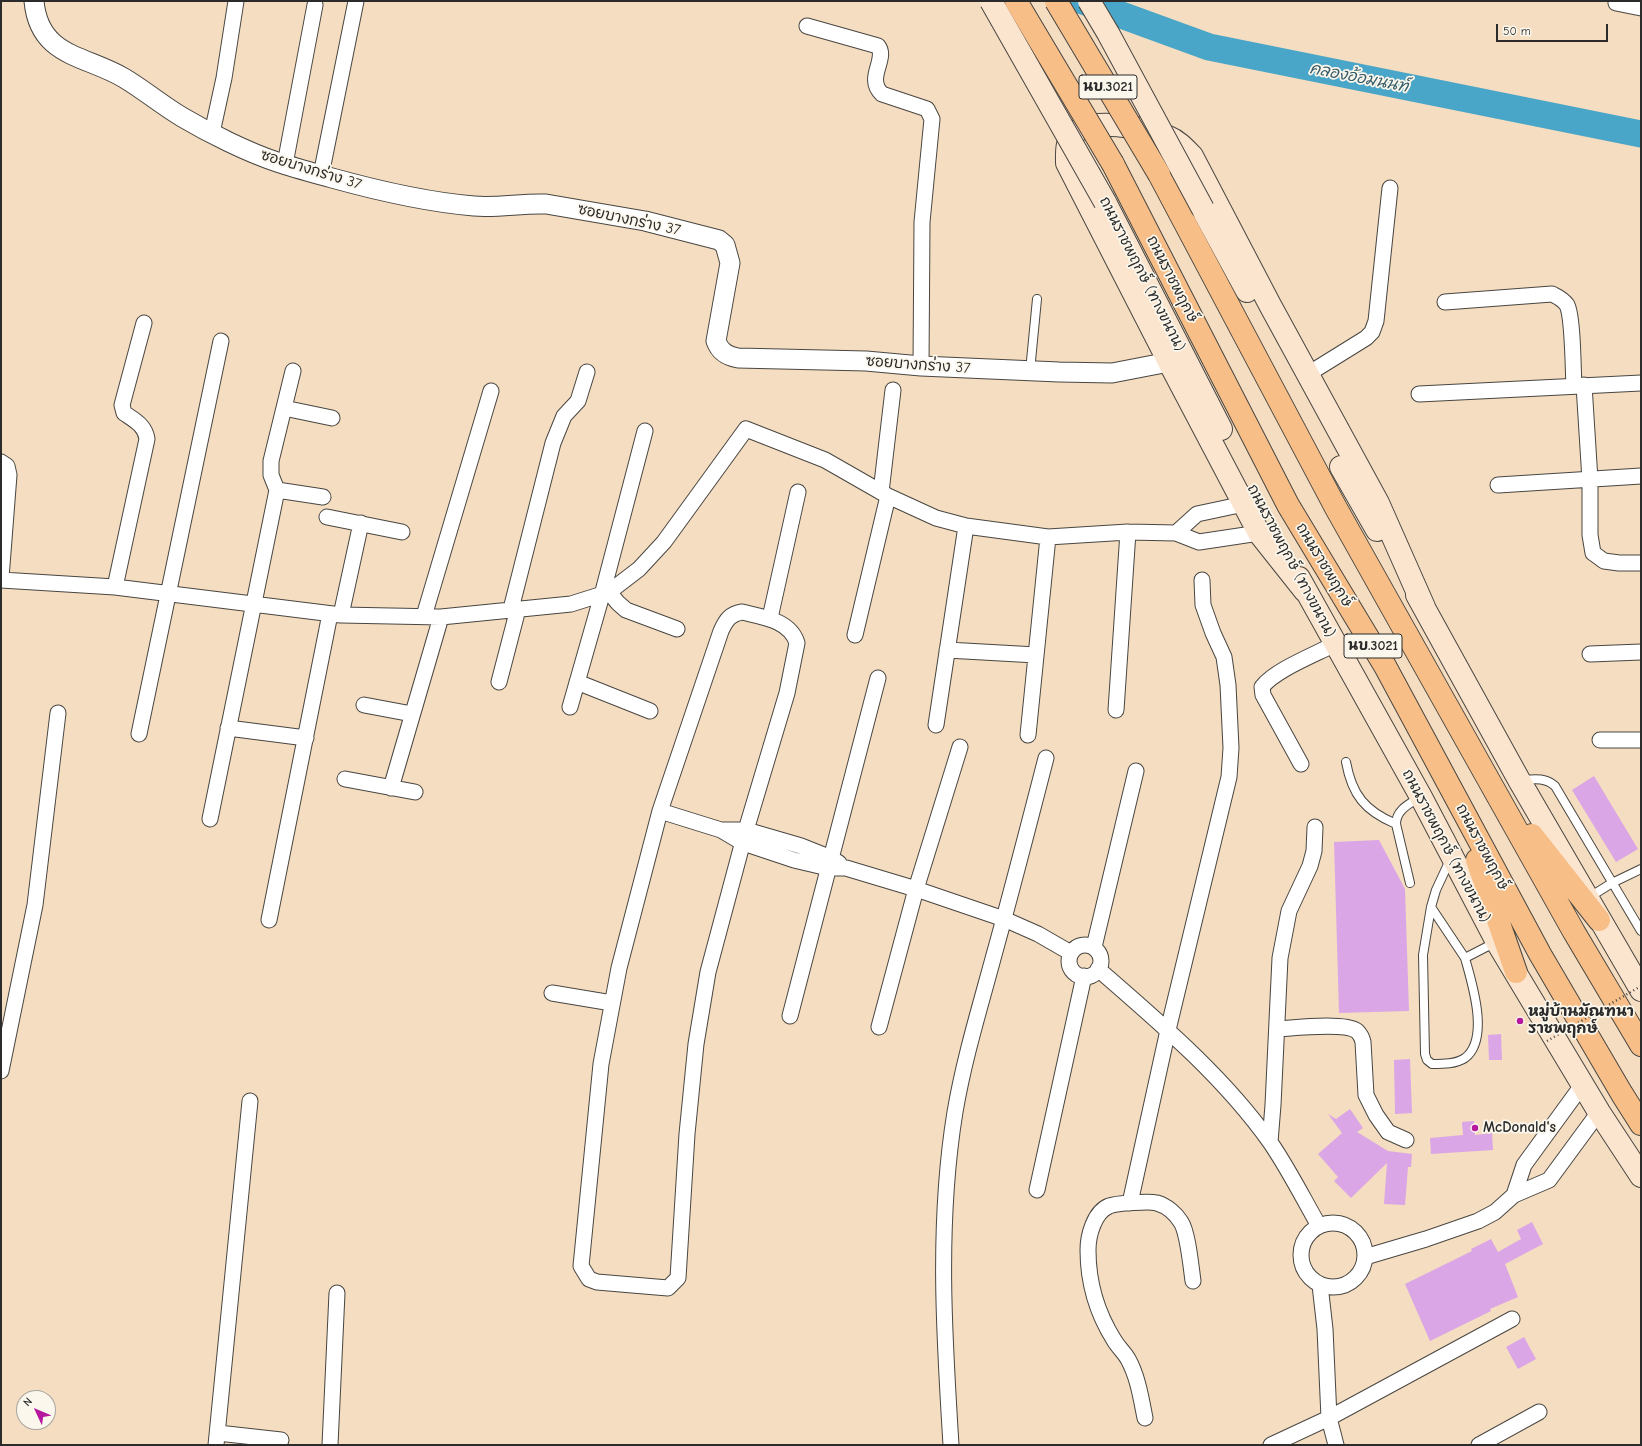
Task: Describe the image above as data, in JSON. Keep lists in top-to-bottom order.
{
  "streets": {
    "main road": ["นบ.3021", "ถนนราชพฤกษ์ (ทางขนาน)", "ถนนราชพฤกษ์"],
    "street": ["ซอยบางกร่าง 37"]
  },
  "water": ["คลองอ้อมนนท์"],
  "places": ["หมู่บ้านมัณฑนา ราชพฤกษ์", "McDonald's"],
  "scale_bar": "50 m",
  "north": "top left"
}
